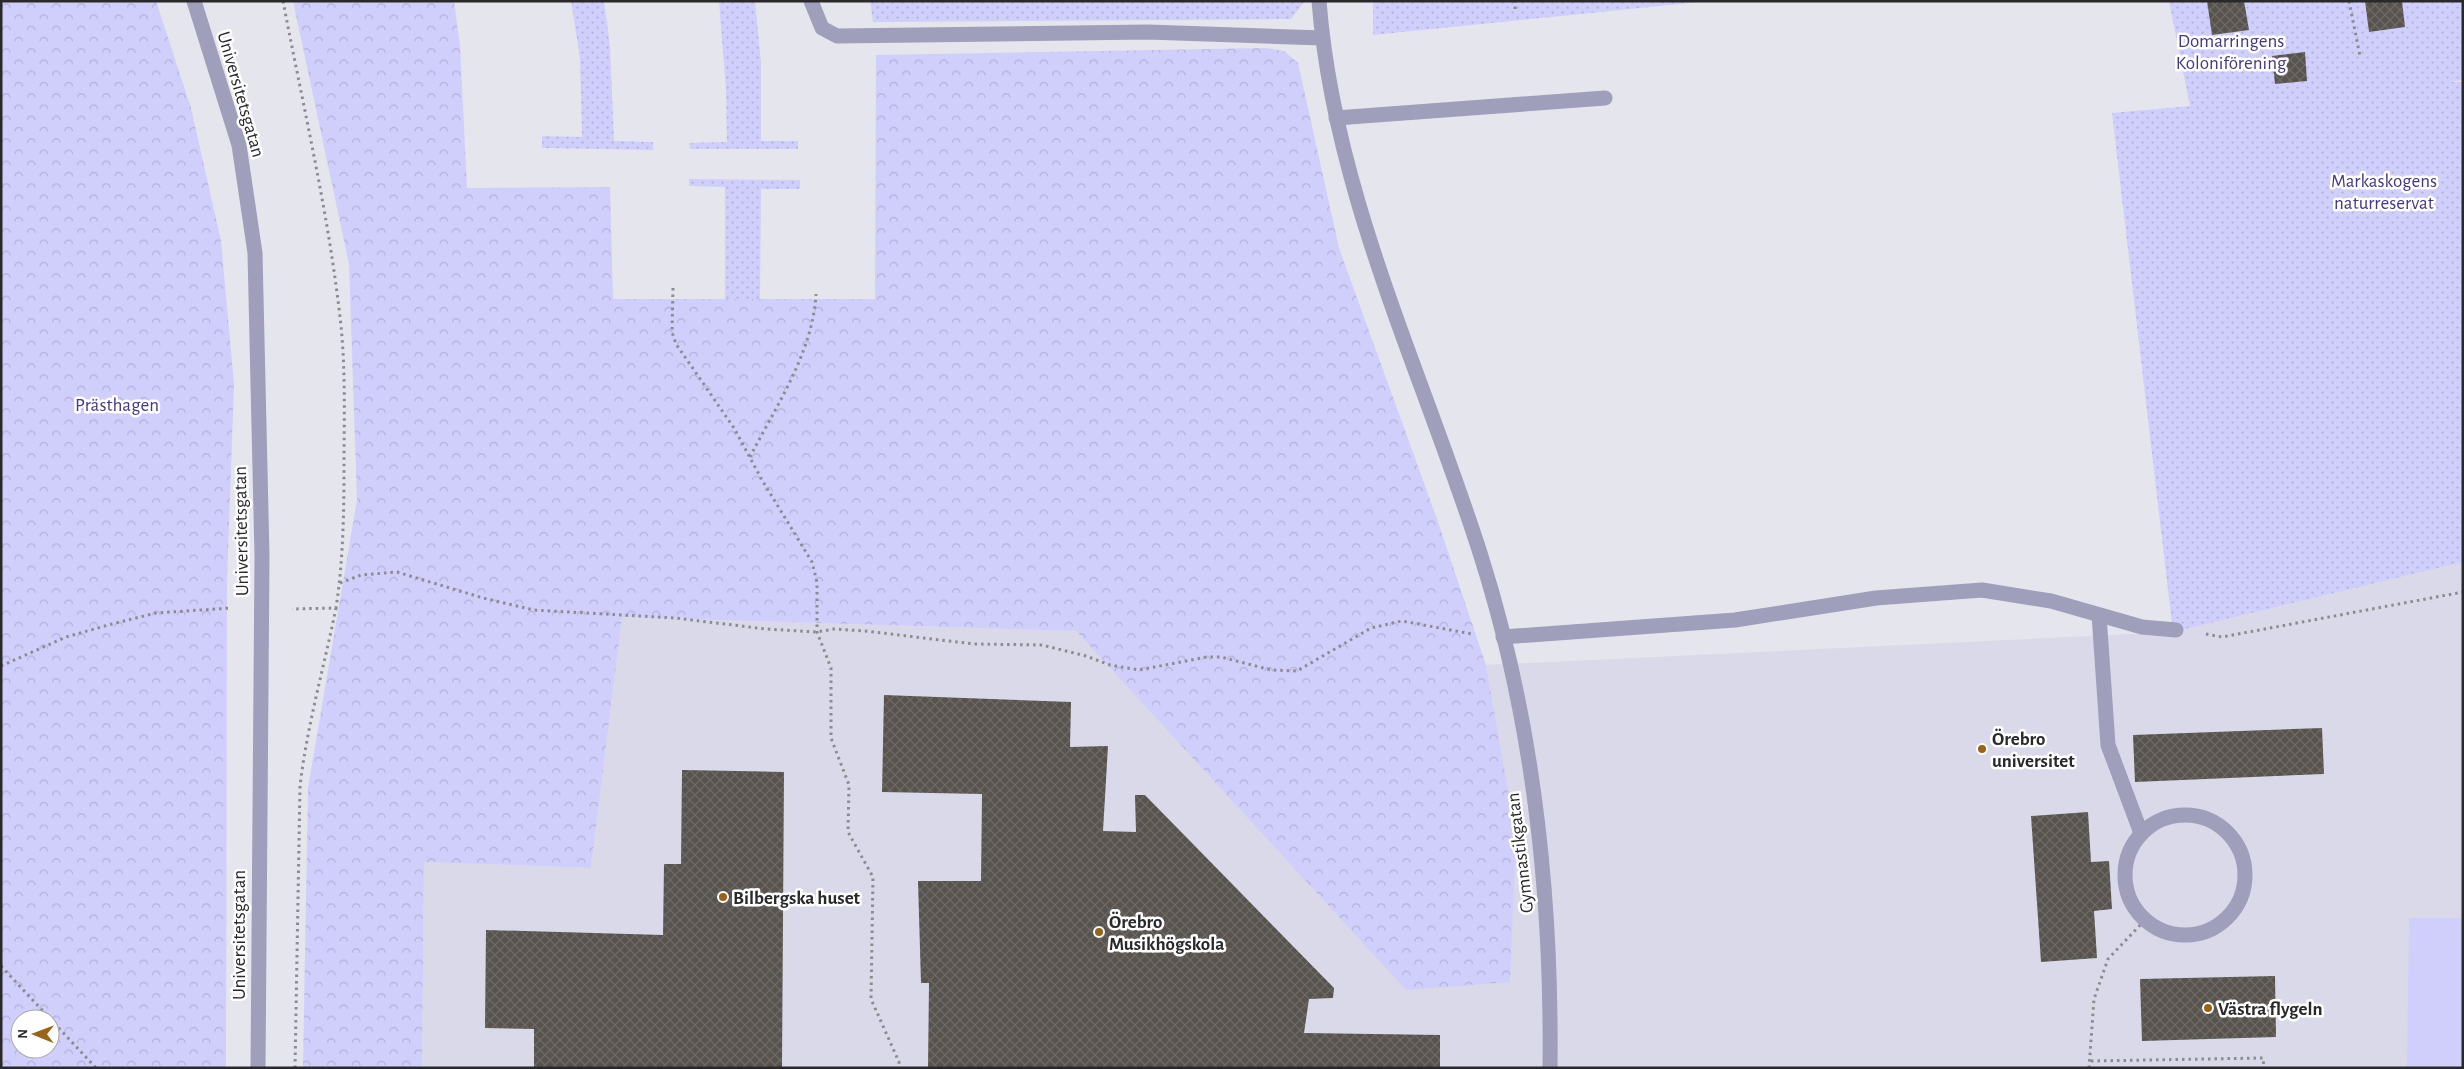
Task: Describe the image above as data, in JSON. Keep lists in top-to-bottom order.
{
  "streets": {
    "street": ["Universitetsgatan", "Gymnastikgatan"]
  },
  "parks": ["Domarringens Koloniförening", "Markaskogens naturreservat", "Prästhagen"],
  "places": [
    "Örebro universitet",
    "Bilbergska huset",
    "Örebro Musikhögskola",
    "Västra flygeln"
  ],
  "north": "left"
}
